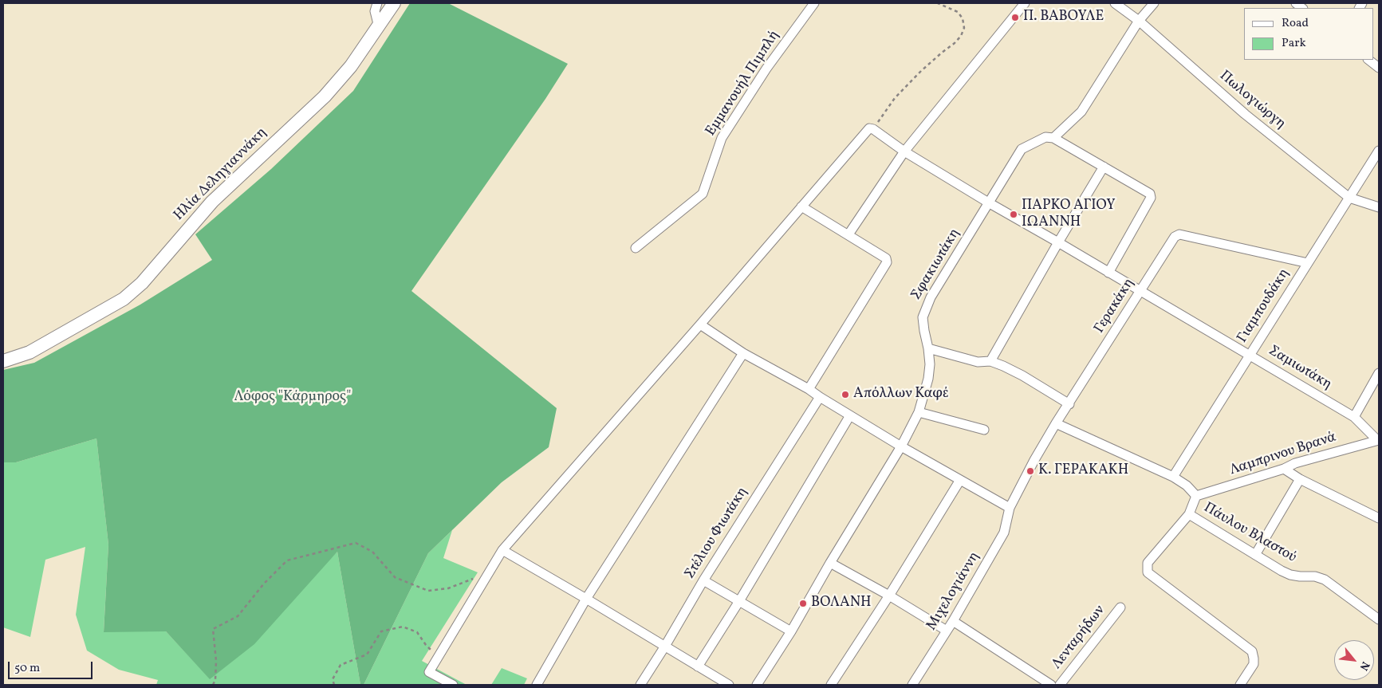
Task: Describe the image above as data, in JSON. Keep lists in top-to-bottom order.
{
  "streets": {
    "street": [
      "Εµµανουήλ Πιµπλή",
      "Πωλογιώργη",
      "Ηλία Δεληγιαννάκη",
      "Σφακιωτάκη",
      "Γερακάκη",
      "Γιαμπουδάκη",
      "Σαμιωτάκη",
      "Λαμπρινου Βρανά",
      "Στέλιου Φιωτάκη",
      "Πάυλου Βλαστού",
      "Μιχελογιάννη",
      "Λενταρήδων"
    ]
  },
  "crossings": [
    ["Πωλογιώργη", "Σφακιωτάκη"],
    ["Πωλογιώργη", "Γιαμπουδάκη"],
    ["Σφακιωτάκη", "Σαμιωτάκη"],
    ["Γερακάκη", "Γιαμπουδάκη"],
    ["Γερακάκη", "Σαμιωτάκη"],
    ["Γερακάκη", "Μιχελογιάννη"],
    ["Γιαμπουδάκη", "Σαμιωτάκη"],
    ["Σαμιωτάκη", "Λαμπρινου Βρανά"]
  ],
  "parks": ["Λόφος \"Κάρμηρος\""],
  "places": [
    "Π. ΒΑΒΟΥΛΕ",
    "ΠΑΡΚΟ ΑΓΙΟΥ ΙΩΑΝΝΗ",
    "Απόλλων Καφέ",
    "Κ. ΓΕΡΑΚΑΚΗ",
    "ΒΟΛΑΝΗ"
  ],
  "legend": ["Road", "Park"],
  "scale_bar": "50 m",
  "north": "bottom right"
}
